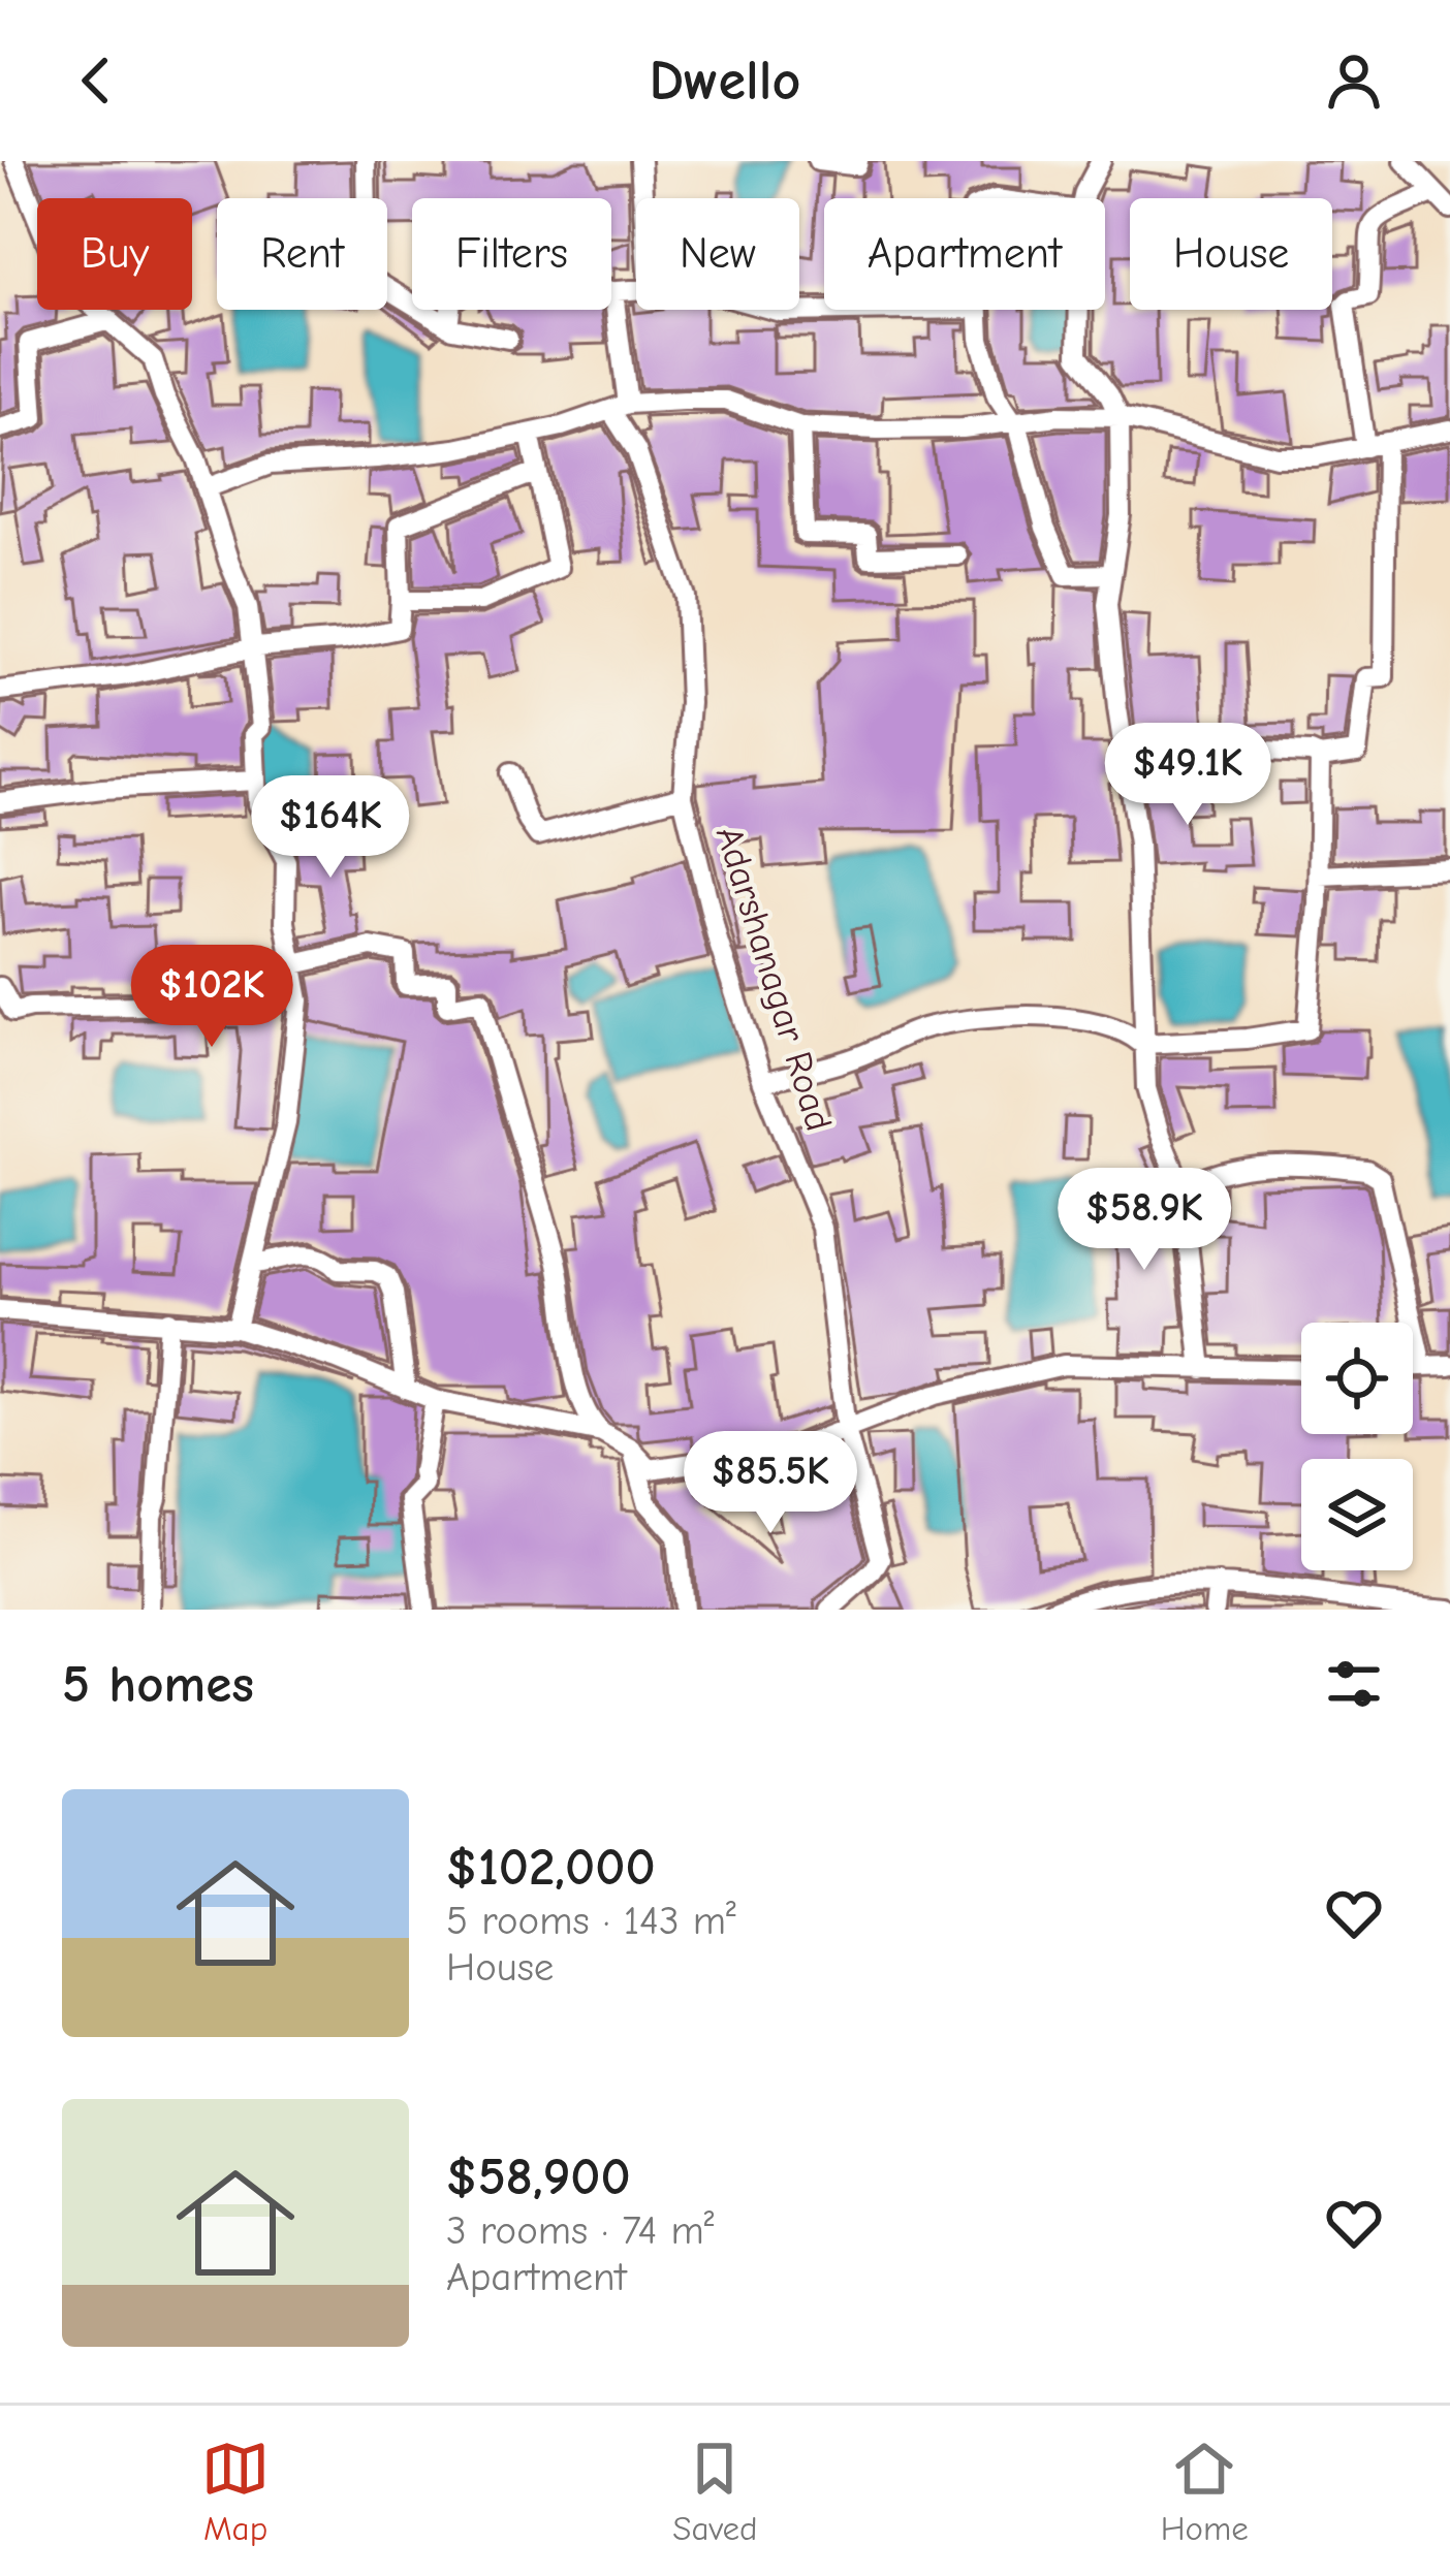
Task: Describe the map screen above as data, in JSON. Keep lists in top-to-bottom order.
{
  "streets": {
    "street": ["Adarshanagar Road"]
  },
  "page": {
    "header": "Dwello",
    "chip": [
      "Buy",
      "Rent",
      "Filters",
      "New",
      "Apartment",
      "House"
    ],
    "price": [
      "$49.1K",
      "$164K",
      "$102K",
      "$58.9K",
      "$85.5K"
    ],
    "heading": "5 homes",
    "list": [
      {
        "name": "$102,000",
        "note": "5 rooms · 143 m² · House"
      },
      {
        "name": "$58,900",
        "note": "3 rooms · 74 m² · Apartment"
      }
    ],
    "tabs": ["Map", "Saved", "Home"]
  }
}
